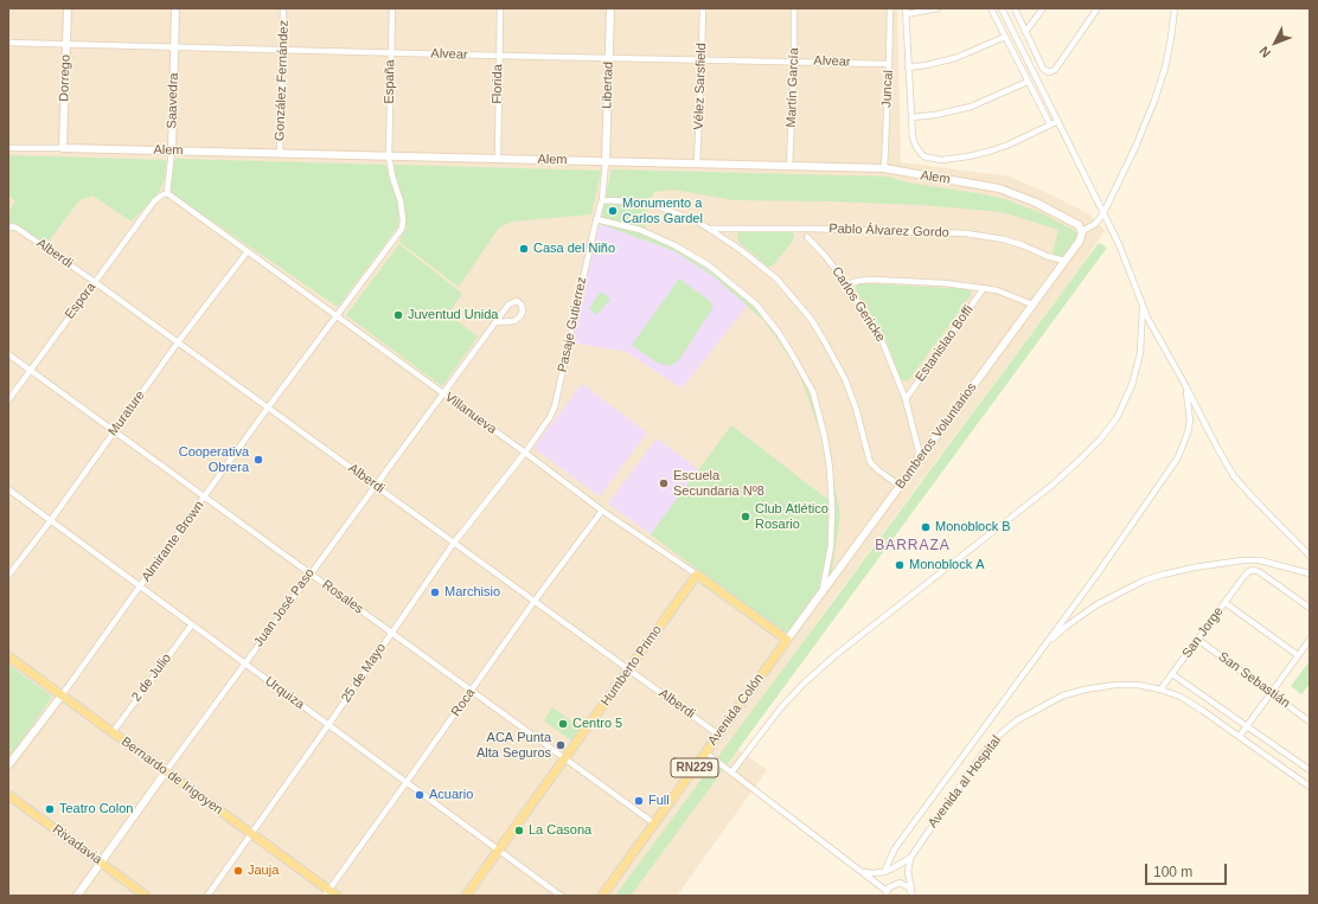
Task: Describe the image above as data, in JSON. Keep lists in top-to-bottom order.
{
  "streets": {
    "main road": [
      "Dorrego",
      "Libertad",
      "Saavedra",
      "Alem",
      "Villanueva",
      "Bomberos Voluntarios",
      "Almirante Brown",
      "Juan José Paso",
      "Humberto Primo",
      "Avenida Colón",
      "RN229",
      "Bernardo de Irigoyen",
      "Rivadavia"
    ],
    "street": [
      "Alvear",
      "González Fernández",
      "España",
      "Florida",
      "Vélez Sarsfield",
      "Martín García",
      "Juncal",
      "Pablo Álvarez Gordo",
      "Alberdi",
      "Espora",
      "Carlos Gericke",
      "Pasaje Gutierrez",
      "Estanislao Boffi",
      "Murature",
      "Rosales",
      "San Jorge",
      "25 de Mayo",
      "2 de Julio",
      "San Sebastián",
      "Urquiza",
      "Roca",
      "Avenida al Hospital"
    ]
  },
  "crossings": [
    ["Alvear", "Dorrego"],
    ["Alvear", "González Fernández"],
    ["Alvear", "España"],
    ["Alvear", "Florida"],
    ["Alvear", "Libertad"],
    ["Alvear", "Vélez Sarsfield"],
    ["Alvear", "Martín García"],
    ["Alvear", "Juncal"],
    ["Alvear", "Saavedra"],
    ["Dorrego", "Alem"],
    ["González Fernández", "Alem"],
    ["España", "Alem"],
    ["España", "Villanueva"],
    ["España", "Almirante Brown"],
    ["Florida", "Alem"],
    ["Libertad", "Alem"],
    ["Libertad", "Pasaje Gutierrez"],
    ["Vélez Sarsfield", "Alem"],
    ["Martín García", "Alem"],
    ["Juncal", "Alem"],
    ["Saavedra", "Alem"],
    ["Saavedra", "Espora"],
    ["Saavedra", "Villanueva"],
    ["Alem", "Pasaje Gutierrez"],
    ["Alem", "Bomberos Voluntarios"],
    ["Pablo Álvarez Gordo", "Bomberos Voluntarios"],
    ["Alberdi", "Espora"],
    ["Alberdi", "Murature"],
    ["Alberdi", "Almirante Brown"],
    ["Alberdi", "Juan José Paso"],
    ["Alberdi", "Humberto Primo"],
    ["Alberdi", "25 de Mayo"],
    ["Alberdi", "Roca"],
    ["Alberdi", "Avenida Colón"],
    ["Espora", "Villanueva"],
    ["Espora", "Rosales"],
    ["Carlos Gericke", "Estanislao Boffi"],
    ["Carlos Gericke", "Bomberos Voluntarios"],
    ["Pasaje Gutierrez", "Villanueva"],
    ["Pasaje Gutierrez", "25 de Mayo"],
    ["Murature", "Villanueva"],
    ["Murature", "Rosales"],
    ["Murature", "Urquiza"],
    ["Villanueva", "Bomberos Voluntarios"],
    ["Villanueva", "Almirante Brown"],
    ["Villanueva", "Juan José Paso"],
    ["Villanueva", "Humberto Primo"],
    ["Villanueva", "25 de Mayo"],
    ["Villanueva", "Roca"],
    ["Villanueva", "Avenida Colón"],
    ["Bomberos Voluntarios", "Avenida Colón"],
    ["Almirante Brown", "Rosales"],
    ["Almirante Brown", "Urquiza"],
    ["Almirante Brown", "Bernardo de Irigoyen"],
    ["Rosales", "Juan José Paso"],
    ["Rosales", "Humberto Primo"],
    ["Rosales", "25 de Mayo"],
    ["Rosales", "Roca"],
    ["Rosales", "Avenida Colón"],
    ["Juan José Paso", "Urquiza"],
    ["Juan José Paso", "Bernardo de Irigoyen"],
    ["Juan José Paso", "Rivadavia"],
    ["San Jorge", "San Sebastián"],
    ["San Jorge", "Avenida al Hospital"],
    ["Humberto Primo", "Urquiza"],
    ["25 de Mayo", "Urquiza"],
    ["25 de Mayo", "Bernardo de Irigoyen"],
    ["2 de Julio", "Urquiza"],
    ["2 de Julio", "Bernardo de Irigoyen"],
    ["Urquiza", "Roca"],
    ["Roca", "Bernardo de Irigoyen"]
  ],
  "districts": ["BARRAZA"],
  "places": [
    "Monumento a Carlos Gardel",
    "Casa del Niño",
    "Juventud Unida",
    "Cooperativa Obrera",
    "Escuela Secundaria Nº8",
    "Club Atlético Rosario",
    "Monoblock B",
    "Monoblock A",
    "Marchisio",
    "Centro 5",
    "ACA Punta Alta Seguros",
    "Acuario",
    "Full",
    "Teatro Colon",
    "La Casona",
    "Jauja"
  ],
  "scale_bar": "100 m",
  "north": "bottom left"
}
